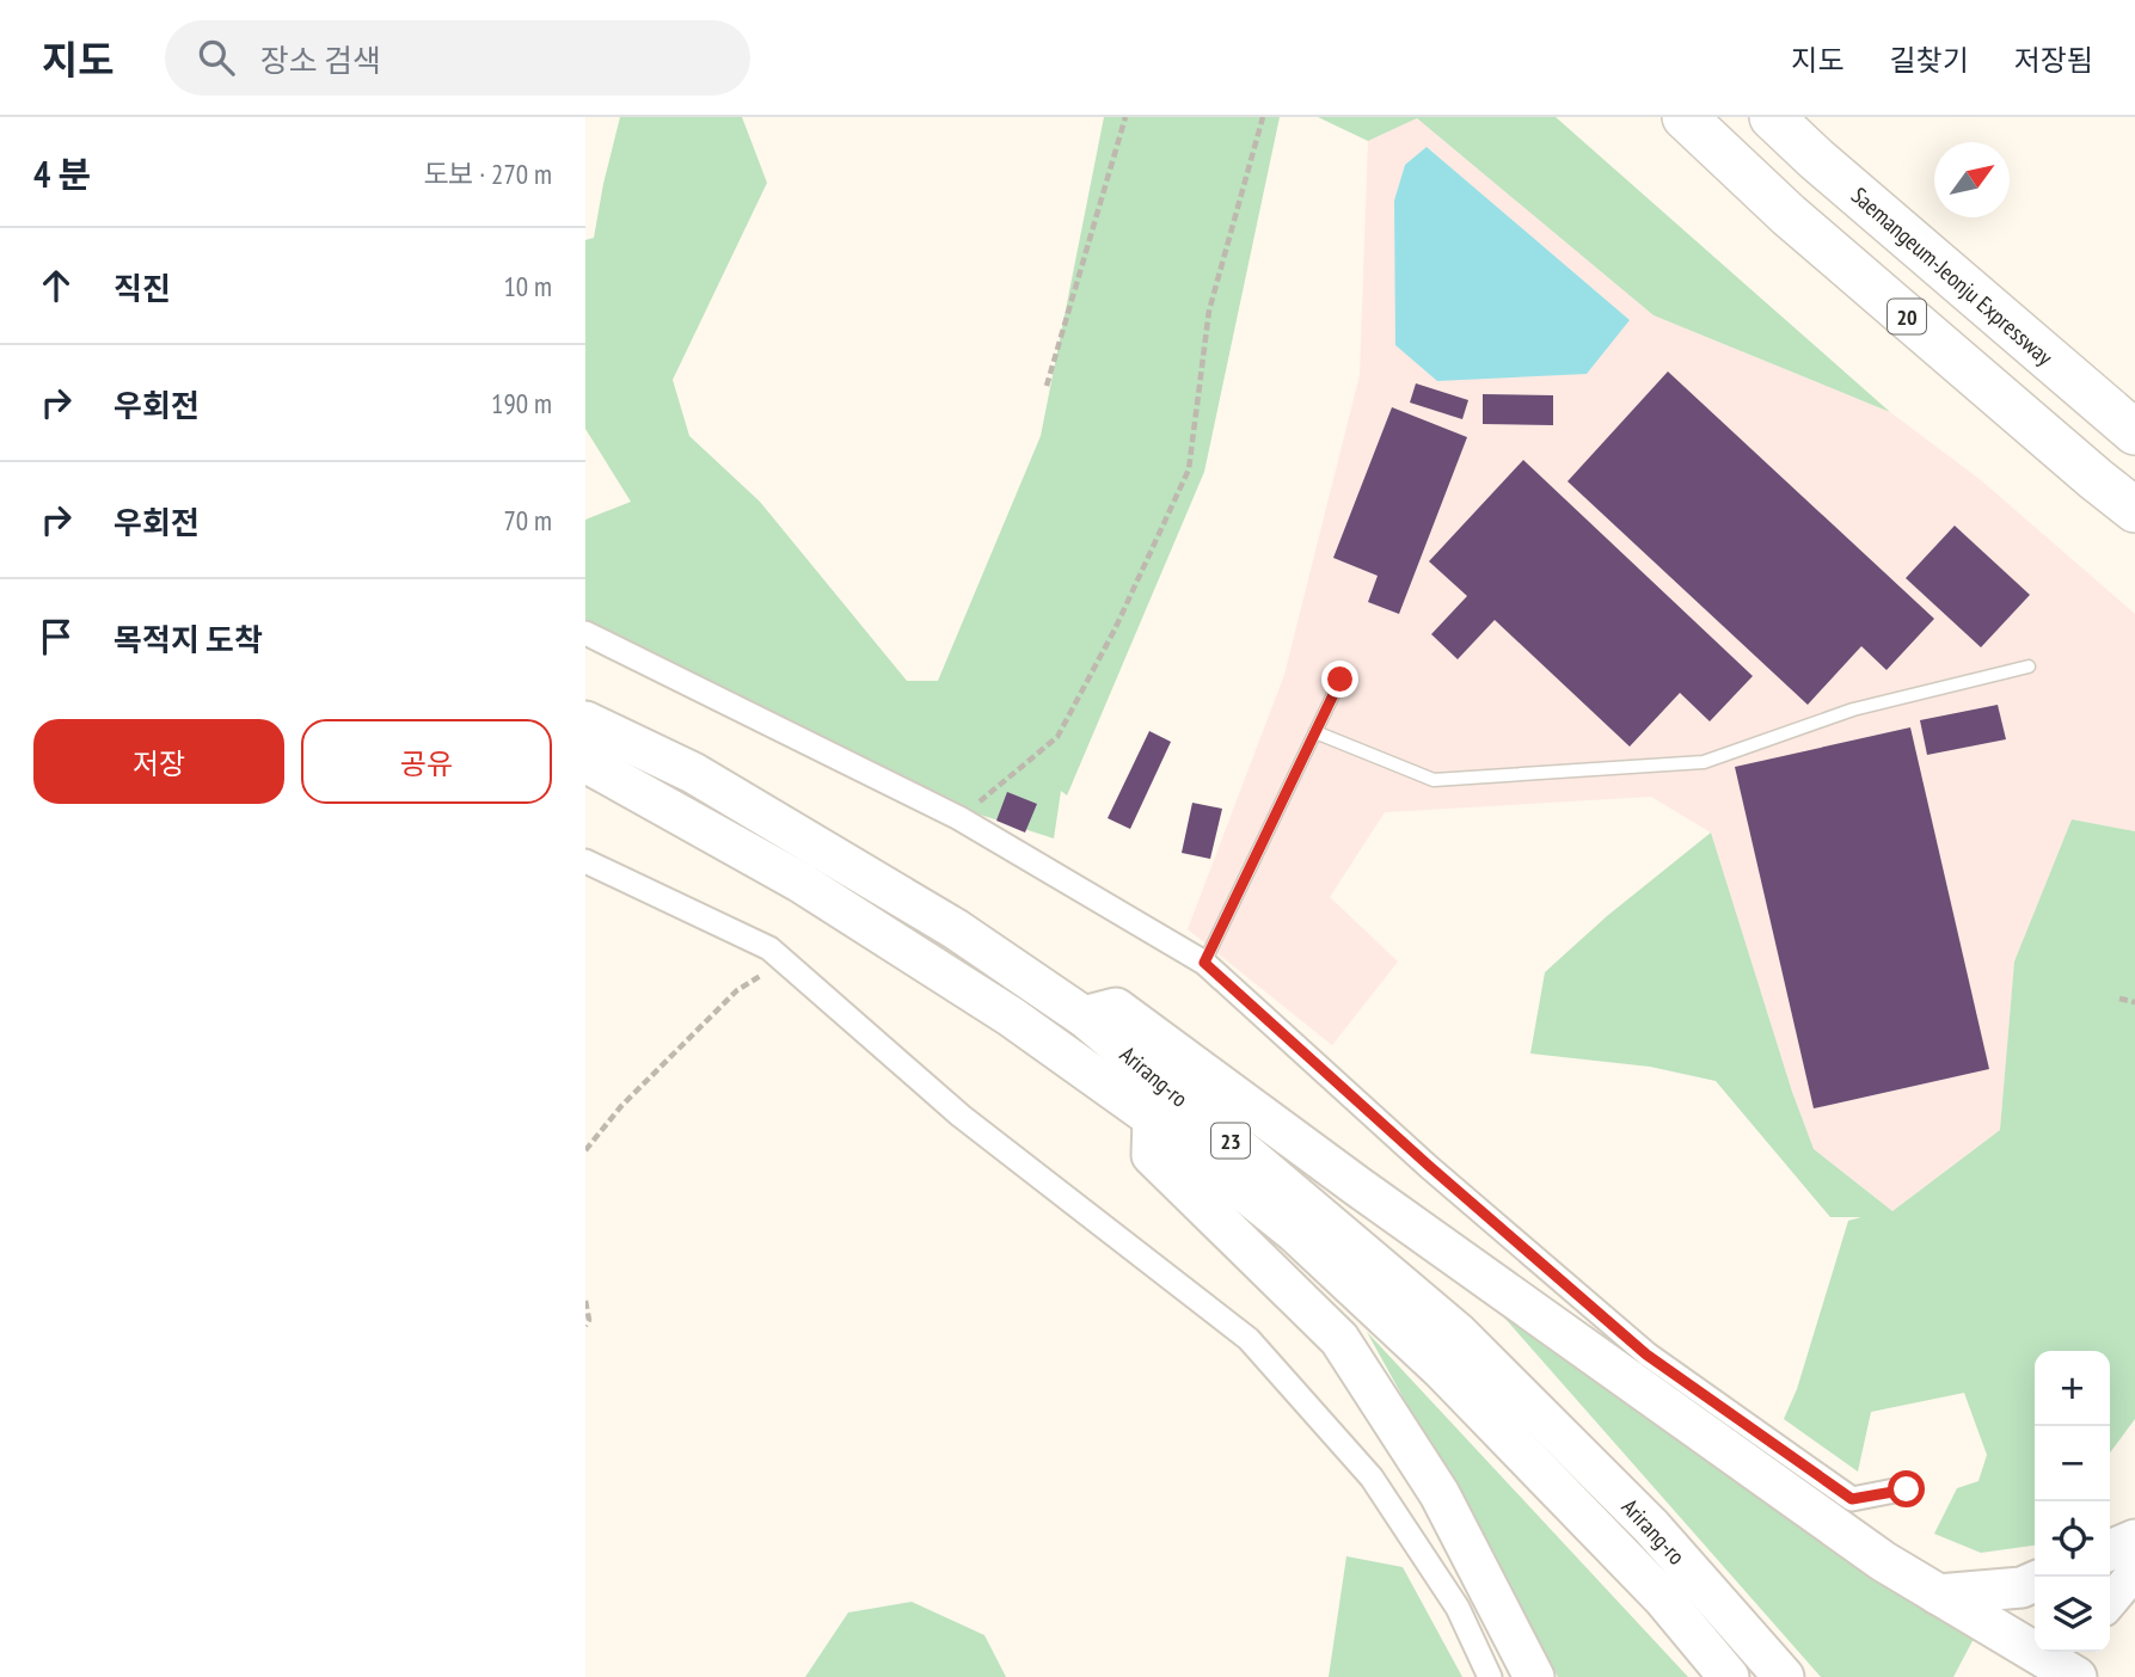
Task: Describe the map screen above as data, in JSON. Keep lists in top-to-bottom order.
{
  "streets": {
    "highway": [
      "Saemangeum-Jeonju Expressway",
      "20",
      "Arirang-ro",
      "23"
    ]
  },
  "north": "top right",
  "page": {
    "header": "지도",
    "search": "장소 검색",
    "nav": ["지도", "길찾기", "저장됨"],
    "heading": ["4 분", "도보 · 270 m"],
    "list": [
      ["직진", "10 m"],
      ["우회전", "190 m"],
      ["우회전", "70 m"],
      "목적지 도착"
    ],
    "buttons": ["저장", "공유"],
    "map_buttons": ["+", "−"]
  }
}
